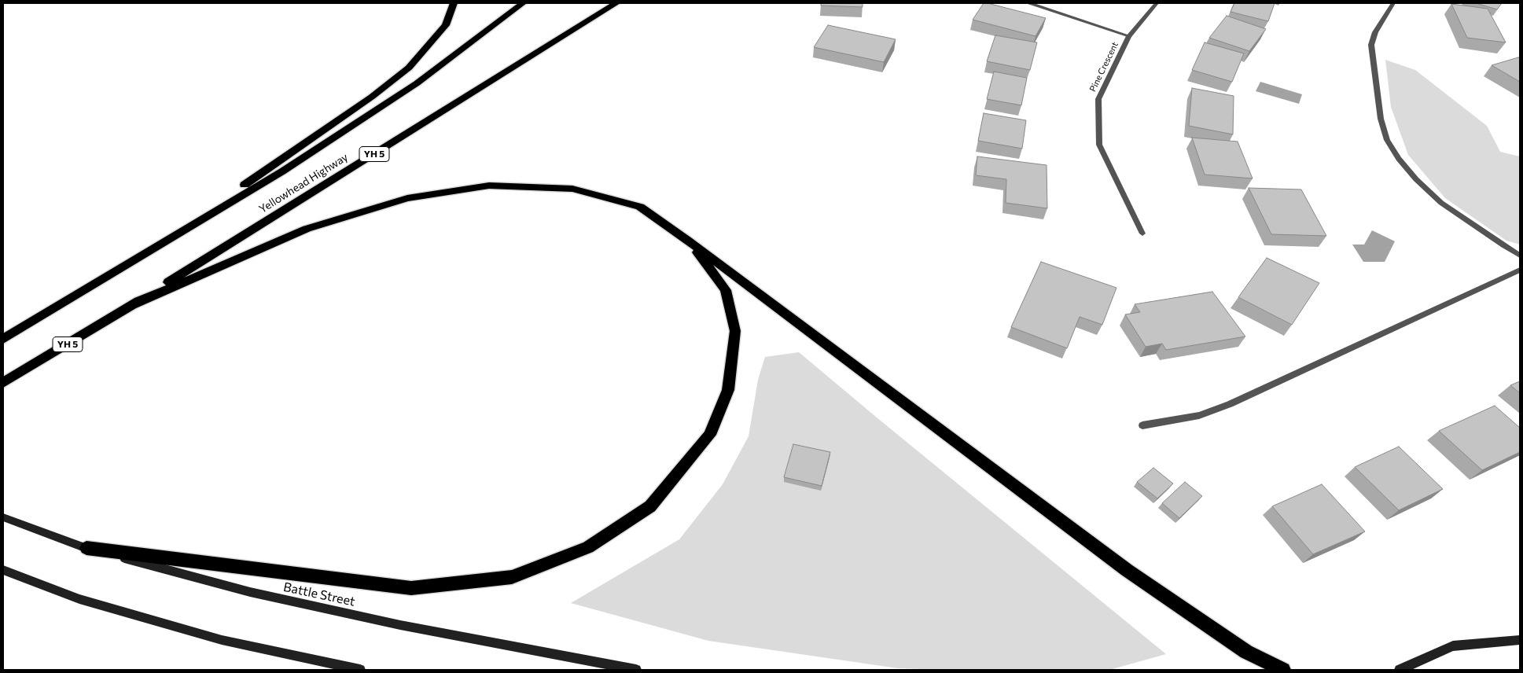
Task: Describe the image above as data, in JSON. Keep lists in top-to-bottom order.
{
  "streets": {
    "highway": ["YH 5", "Yellowhead Highway"],
    "main road": ["Battle Street"],
    "street": ["Pine Crescent"]
  }
}
